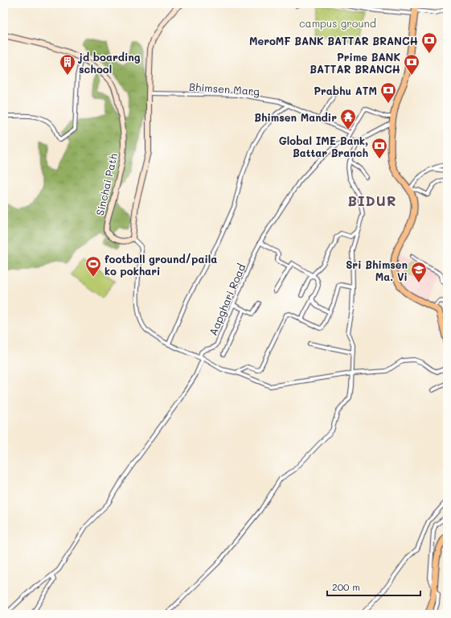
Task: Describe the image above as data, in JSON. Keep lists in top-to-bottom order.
{
  "streets": {
    "street": ["Bhimsen Marg", "Sinchai Path", "Aapghari Road"]
  },
  "crossings": [
    ["Bhimsen Marg", "Aapghari Road"]
  ],
  "districts": ["BIDUR"],
  "parks": ["campus ground"],
  "places": {
    "bank": [
      "MeroMF BANK BATTAR BRANCH",
      "Prime BANK BATTAR BRANCH",
      "Prabhu ATM",
      "Global IME Bank, Battar Branch"
    ],
    "building": ["jd boarding school"],
    "temple": ["Bhimsen Mandir"],
    "sports": ["football ground/paila ko pokhari"],
    "school or university": ["Sri Bhimsen Ma. Vi"]
  },
  "scale_bar": "200 m"
}
